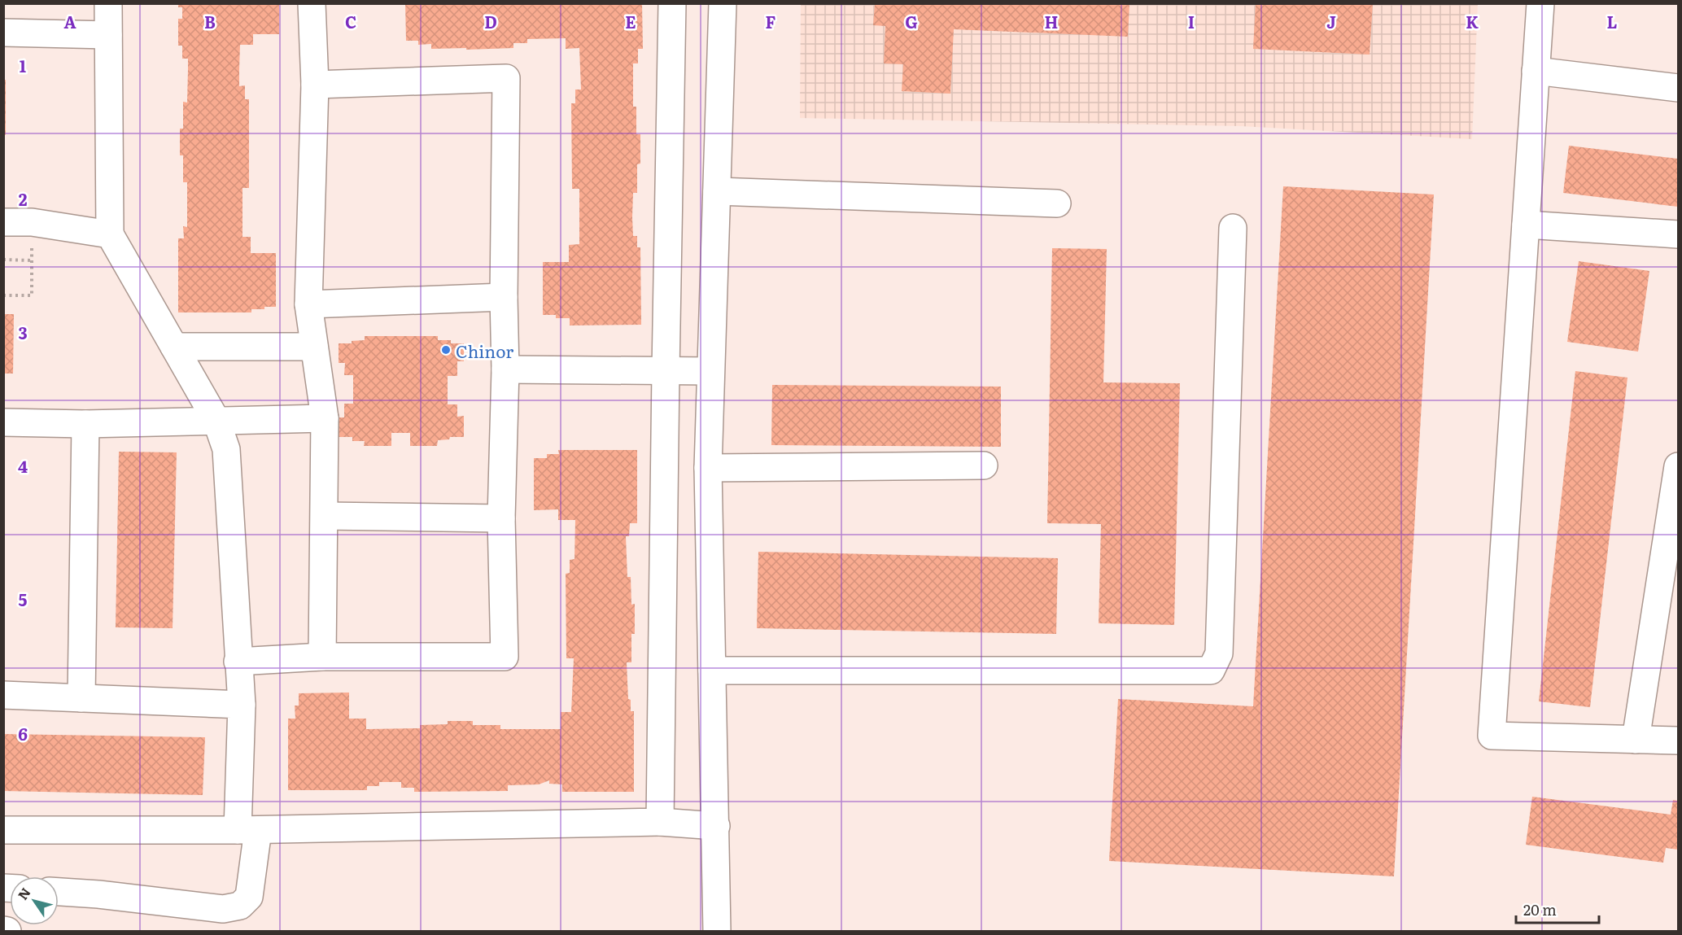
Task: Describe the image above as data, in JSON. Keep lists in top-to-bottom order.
{
  "places": ["Chinor"],
  "scale_bar": "20 m",
  "north": "top left",
  "grid": {
    "columns": [
      "A",
      "B",
      "C",
      "D",
      "E",
      "F",
      "G",
      "H",
      "I",
      "J",
      "K",
      "L"
    ],
    "rows": [
      "1",
      "2",
      "3",
      "4",
      "5",
      "6"
    ]
  }
}
